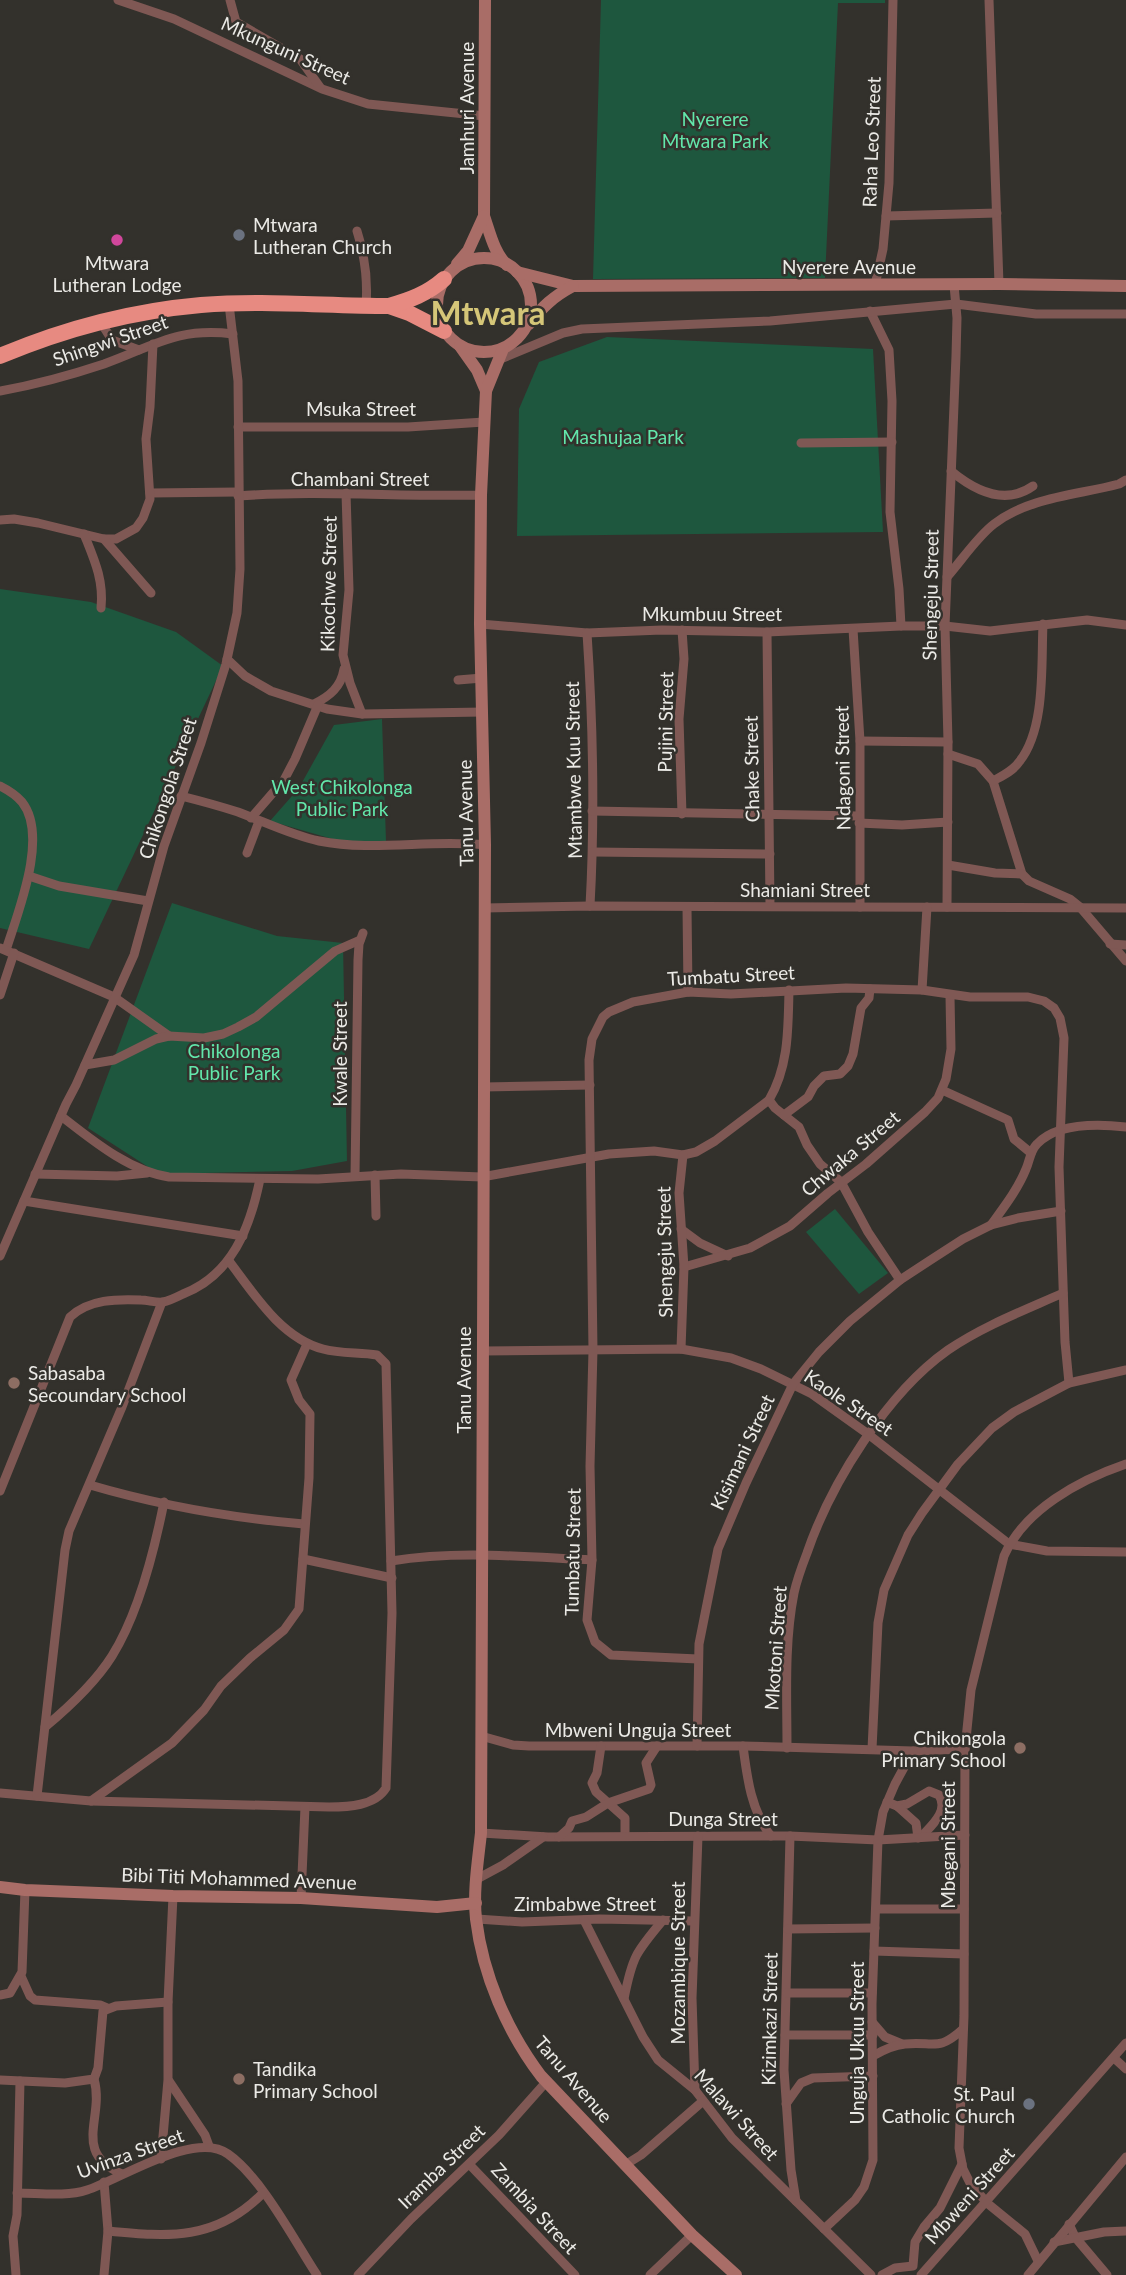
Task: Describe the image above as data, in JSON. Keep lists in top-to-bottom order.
{
  "streets": {
    "street": [
      "Mkunguni Street",
      "Jamhuri Avenue",
      "Raha Leo Street",
      "Nyerere Avenue",
      "Shingwi Street",
      "Msuka Street",
      "Chambani Street",
      "Kikochwe Street",
      "Shengeju Street",
      "Mkumbuu Street",
      "Pujini Street",
      "Ndagoni Street",
      "Chake Street",
      "Mtambwe Kuu Street",
      "Chikongola Street",
      "Tanu Avenue",
      "Shamiani Street",
      "Tumbatu Street",
      "Kwale Street",
      "Chwaka Street",
      "Kaole Street",
      "Kisimani Street",
      "Mkotoni Street",
      "Mbweni Unguja Street",
      "Dunga Street",
      "Mbegani Street",
      "Bibi Titi Mohammed Avenue",
      "Zimbabwe Street",
      "Mozambique Street",
      "Kizimkazi Street",
      "Unguja Ukuu Street",
      "Malawi Street",
      "Uvinza Street",
      "Iramba Street",
      "Mbweni Street",
      "Zambia Street"
    ]
  },
  "crossings": [
    ["Mkunguni Street", "Jamhuri Avenue"],
    ["Raha Leo Street", "Nyerere Avenue"],
    ["Nyerere Avenue", "Shengeju Street"],
    ["Shingwi Street", "Chikongola Street"],
    ["Msuka Street", "Chikongola Street"],
    ["Msuka Street", "Tanu Avenue"],
    ["Chambani Street", "Kikochwe Street"],
    ["Chambani Street", "Chikongola Street"],
    ["Chambani Street", "Tanu Avenue"],
    ["Shengeju Street", "Mkumbuu Street"],
    ["Shengeju Street", "Shamiani Street"],
    ["Shengeju Street", "Chwaka Street"],
    ["Shengeju Street", "Kaole Street"],
    ["Mkumbuu Street", "Pujini Street"],
    ["Mkumbuu Street", "Ndagoni Street"],
    ["Mkumbuu Street", "Chake Street"],
    ["Mkumbuu Street", "Mtambwe Kuu Street"],
    ["Mkumbuu Street", "Tanu Avenue"],
    ["Ndagoni Street", "Shamiani Street"],
    ["Chake Street", "Shamiani Street"],
    ["Mtambwe Kuu Street", "Shamiani Street"],
    ["Tanu Avenue", "Shamiani Street"],
    ["Tanu Avenue", "Kaole Street"],
    ["Tanu Avenue", "Mbweni Unguja Street"],
    ["Tanu Avenue", "Dunga Street"],
    ["Tanu Avenue", "Bibi Titi Mohammed Avenue"],
    ["Tanu Avenue", "Zimbabwe Street"],
    ["Tanu Avenue", "Iramba Street"],
    ["Tumbatu Street", "Chwaka Street"],
    ["Tumbatu Street", "Kaole Street"],
    ["Tumbatu Street", "Kisimani Street"],
    ["Tumbatu Street", "Mkotoni Street"],
    ["Kaole Street", "Kisimani Street"],
    ["Kaole Street", "Mkotoni Street"],
    ["Kaole Street", "Mbegani Street"],
    ["Kisimani Street", "Mbweni Unguja Street"],
    ["Mkotoni Street", "Mbweni Unguja Street"],
    ["Mbweni Unguja Street", "Mbegani Street"],
    ["Mbweni Unguja Street", "Unguja Ukuu Street"],
    ["Dunga Street", "Mbegani Street"],
    ["Dunga Street", "Mozambique Street"],
    ["Dunga Street", "Kizimkazi Street"],
    ["Dunga Street", "Unguja Ukuu Street"],
    ["Mbegani Street", "Unguja Ukuu Street"],
    ["Mbegani Street", "Mbweni Street"],
    ["Zimbabwe Street", "Mozambique Street"],
    ["Zimbabwe Street", "Malawi Street"],
    ["Mozambique Street", "Malawi Street"],
    ["Kizimkazi Street", "Malawi Street"],
    ["Unguja Ukuu Street", "Malawi Street"],
    ["Iramba Street", "Zambia Street"]
  ],
  "districts": ["Mtwara"],
  "parks": [
    "Nyerere Mtwara Park",
    "Mashujaa Park",
    "West Chikolonga Public Park",
    "Chikolonga Public Park"
  ],
  "places": [
    "Mtwara Lutheran Church",
    "Mtwara Lutheran Lodge",
    "Sabasaba Secoundary School",
    "Chikongola Primary School",
    "Tandika Primary School",
    "St. Paul Catholic Church"
  ]
}
